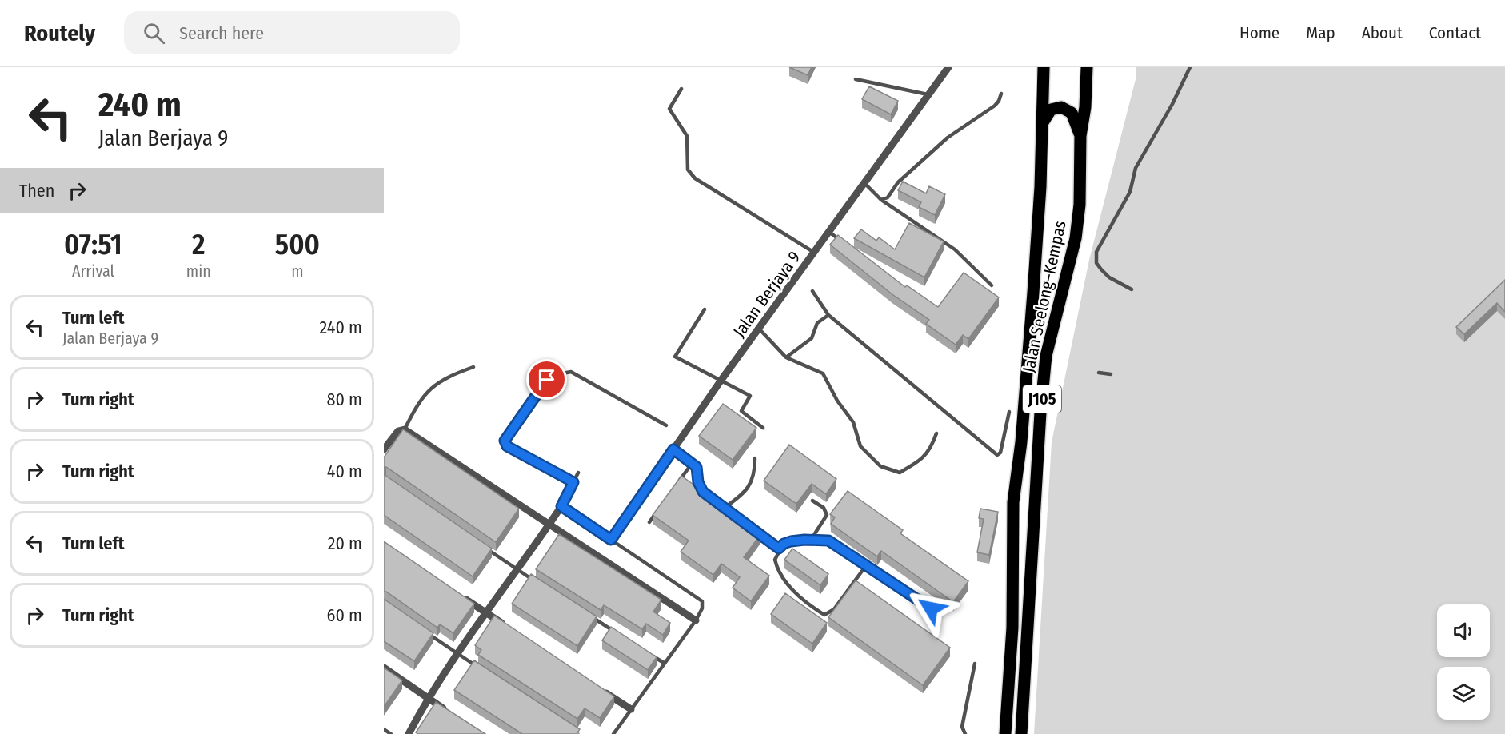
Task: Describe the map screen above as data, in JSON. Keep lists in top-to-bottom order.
{
  "streets": {
    "main road": ["Jalan Seelong–Kempas", "J105"],
    "street": ["Jalan Berjaya 9"]
  },
  "page": {
    "header": "Routely",
    "search": "Search here",
    "nav": [
      "Home",
      "Map",
      "About",
      "Contact"
    ],
    "turn": ["240 m", "Jalan Berjaya 9"],
    "then": "Then",
    "eta": [
      "07:51",
      "Arrival",
      "2",
      "min",
      "500",
      "m"
    ],
    "list": [
      {
        "name": "Turn left",
        "note": "Jalan Berjaya 9",
        "value": "240 m"
      },
      {
        "name": "Turn right",
        "value": "80 m"
      },
      {
        "name": "Turn right",
        "value": "40 m"
      },
      {
        "name": "Turn left",
        "value": "20 m"
      },
      {
        "name": "Turn right",
        "value": "60 m"
      }
    ]
  }
}
